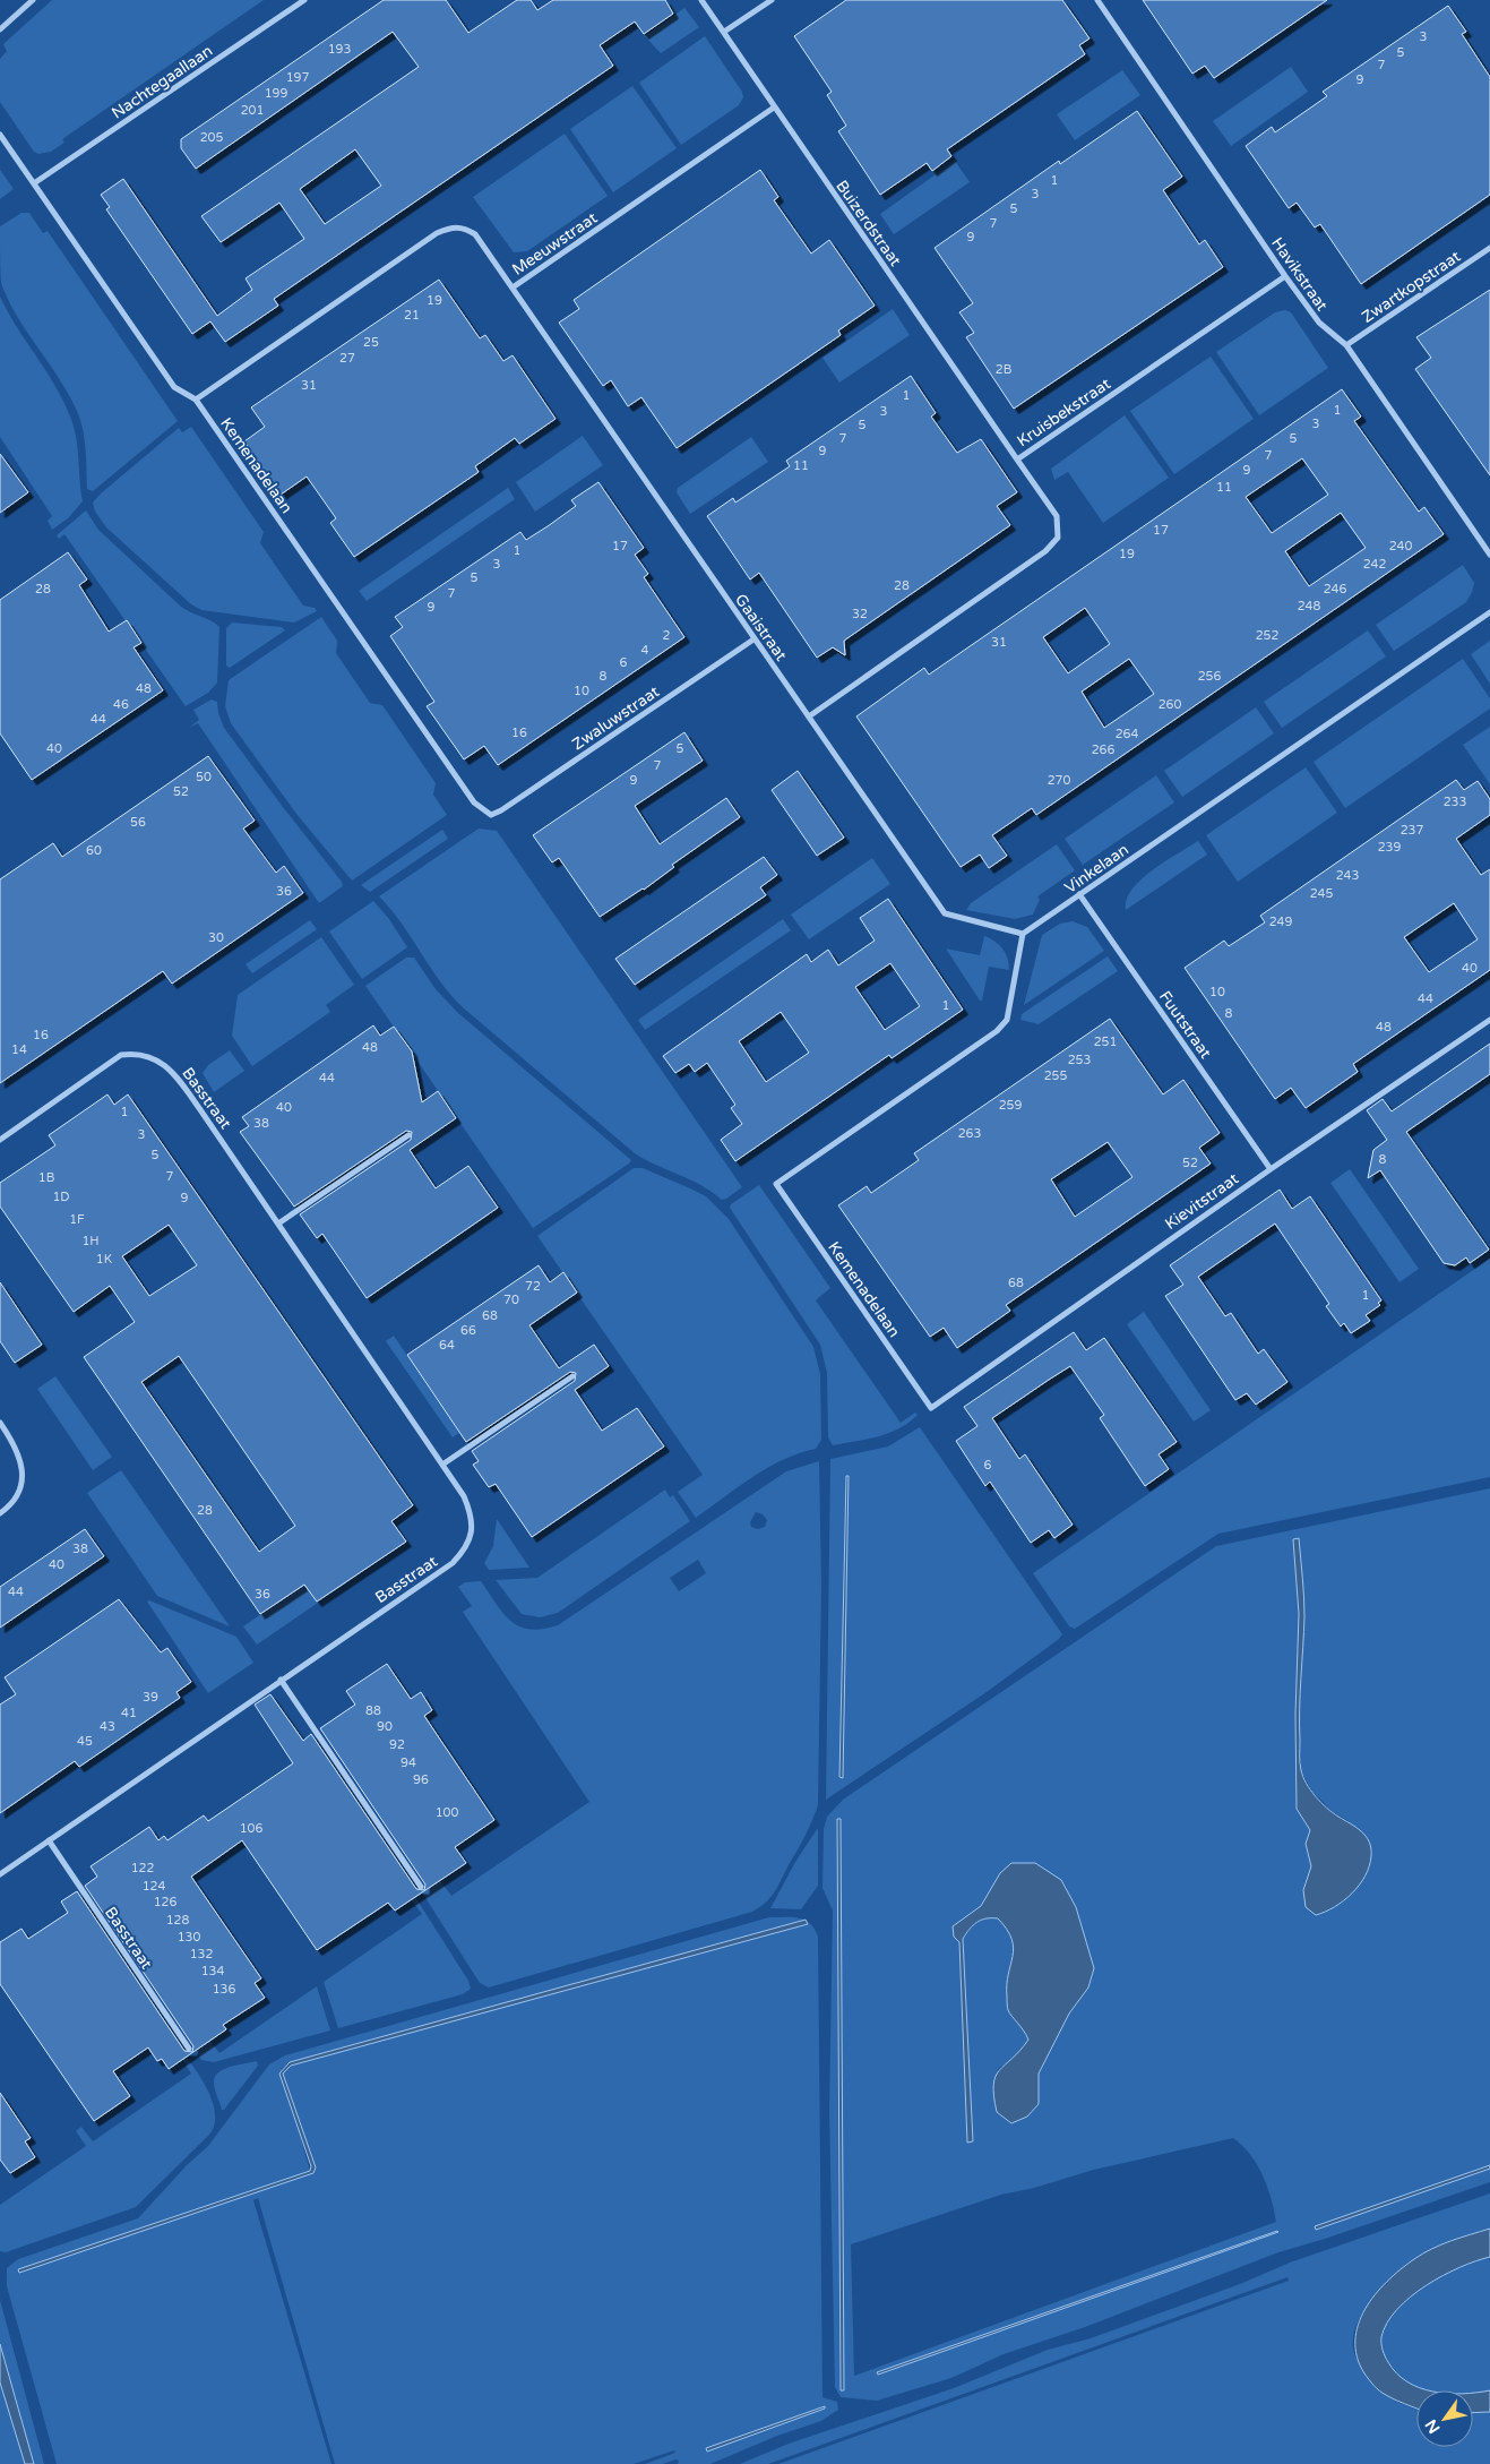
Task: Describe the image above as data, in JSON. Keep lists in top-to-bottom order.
{
  "streets": {
    "street": [
      "Nachtegaallaan",
      "Buizerdstraat",
      "Meeuwstraat",
      "Havikstraat",
      "Zwartkopstraat",
      "Kruisbekstraat",
      "Kemenadelaan",
      "Gaaistraat",
      "Zwaluwstraat",
      "Vinkelaan",
      "Fuutstraat",
      "Basstraat",
      "Kievitstraat"
    ]
  },
  "crossings": [
    ["Nachtegaallaan", "Kemenadelaan"],
    ["Buizerdstraat", "Meeuwstraat"],
    ["Buizerdstraat", "Kruisbekstraat"],
    ["Meeuwstraat", "Kemenadelaan"],
    ["Meeuwstraat", "Gaaistraat"],
    ["Havikstraat", "Zwartkopstraat"],
    ["Havikstraat", "Kruisbekstraat"],
    ["Kruisbekstraat", "Gaaistraat"],
    ["Kemenadelaan", "Gaaistraat"],
    ["Kemenadelaan", "Zwaluwstraat"],
    ["Kemenadelaan", "Vinkelaan"],
    ["Kemenadelaan", "Kievitstraat"],
    ["Gaaistraat", "Zwaluwstraat"],
    ["Gaaistraat", "Vinkelaan"],
    ["Vinkelaan", "Fuutstraat"],
    ["Fuutstraat", "Kievitstraat"]
  ],
  "house_numbers": [
    "3",
    "193",
    "5",
    "7",
    "197",
    "9",
    "199",
    "201",
    "205",
    "1",
    "3",
    "5",
    "7",
    "9",
    "19",
    "21",
    "25",
    "27",
    "2B",
    "31",
    "1",
    "1",
    "3",
    "3",
    "5",
    "7",
    "5",
    "9",
    "7",
    "11",
    "9",
    "11",
    "17",
    "17",
    "240",
    "1",
    "19",
    "3",
    "242",
    "5",
    "28",
    "28",
    "246",
    "7",
    "248",
    "9",
    "32",
    "2",
    "252",
    "31",
    "4",
    "6",
    "8",
    "256",
    "48",
    "10",
    "46",
    "260",
    "44",
    "16",
    "264",
    "40",
    "5",
    "266",
    "7",
    "50",
    "9",
    "270",
    "52",
    "233",
    "56",
    "237",
    "239",
    "60",
    "243",
    "36",
    "245",
    "249",
    "30",
    "40",
    "10",
    "44",
    "1",
    "8",
    "48",
    "16",
    "251",
    "48",
    "14",
    "253",
    "255",
    "44",
    "259",
    "40",
    "1",
    "38",
    "263",
    "3",
    "5",
    "8",
    "52",
    "7",
    "1B",
    "1D",
    "9",
    "1F",
    "1H",
    "1K",
    "68",
    "72",
    "1",
    "70",
    "68",
    "66",
    "64",
    "6",
    "28",
    "38",
    "40",
    "44",
    "36",
    "39",
    "88",
    "41",
    "43",
    "90",
    "45",
    "92",
    "94",
    "96",
    "100",
    "106",
    "122",
    "124",
    "126",
    "128",
    "130",
    "132",
    "134",
    "136"
  ],
  "north": "bottom left"
}
